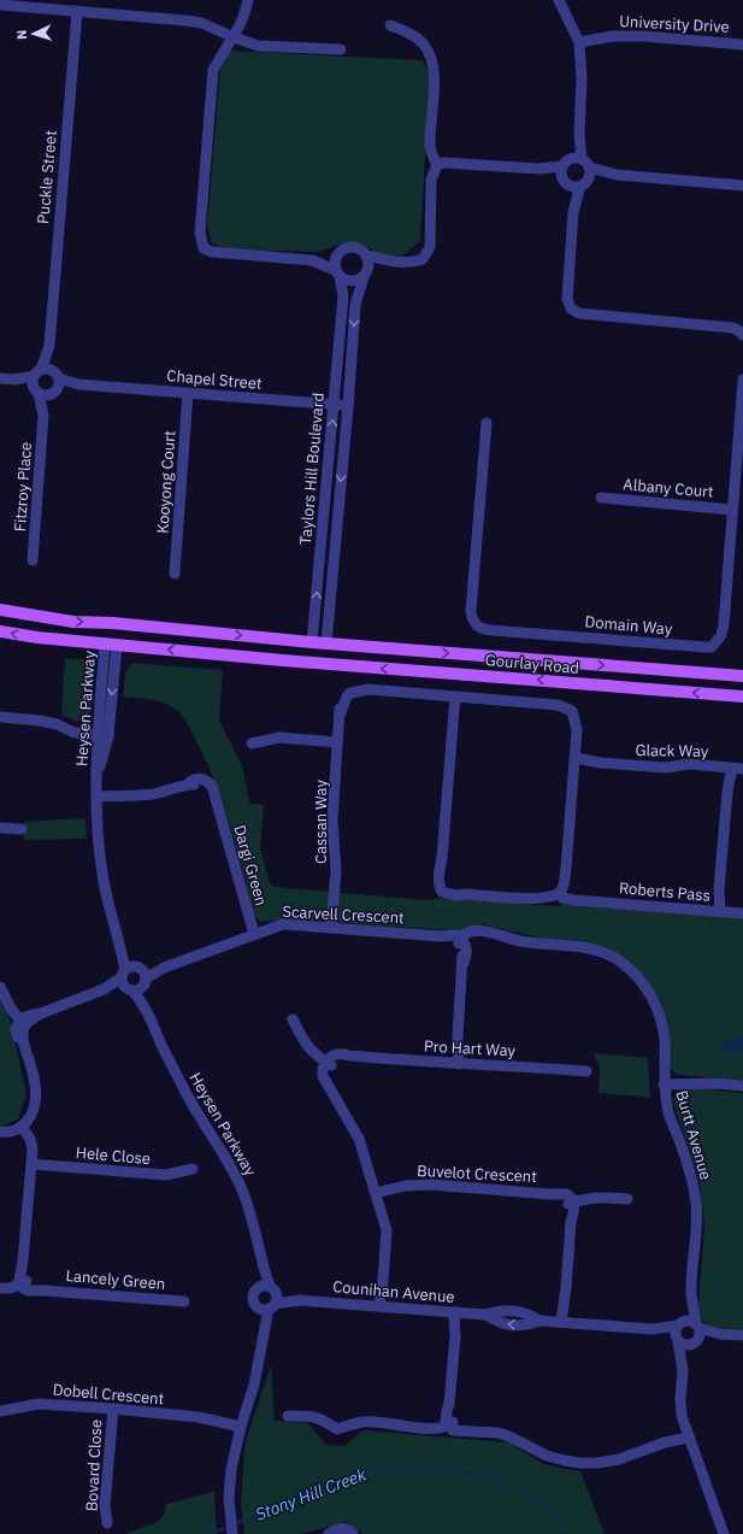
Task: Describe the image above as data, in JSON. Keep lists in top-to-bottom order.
{
  "streets": {
    "main road": ["Taylors Hill Boulevard", "Gourlay Road", "Heysen Parkway"],
    "street": [
      "University Drive",
      "Puckle Street",
      "Chapel Street",
      "Kooyong Court",
      "Fitzroy Place",
      "Albany Court",
      "Domain Way",
      "Glack Way",
      "Cassan Way",
      "Dargi Green",
      "Roberts Pass",
      "Scarvell Crescent",
      "Pro Hart Way",
      "Burtt Avenue",
      "Hele Close",
      "Buvelot Crescent",
      "Lancely Green",
      "Counihan Avenue",
      "Dobell Crescent",
      "Bovard Close"
    ]
  },
  "crossings": [
    ["Puckle Street", "Chapel Street"],
    ["Puckle Street", "Fitzroy Place"],
    ["Chapel Street", "Taylors Hill Boulevard"],
    ["Chapel Street", "Kooyong Court"],
    ["Chapel Street", "Fitzroy Place"],
    ["Taylors Hill Boulevard", "Gourlay Road"],
    ["Albany Court", "Domain Way"],
    ["Gourlay Road", "Heysen Parkway"],
    ["Heysen Parkway", "Dargi Green"],
    ["Heysen Parkway", "Scarvell Crescent"],
    ["Heysen Parkway", "Counihan Avenue"],
    ["Glack Way", "Cassan Way"],
    ["Cassan Way", "Roberts Pass"],
    ["Cassan Way", "Scarvell Crescent"],
    ["Dargi Green", "Scarvell Crescent"],
    ["Scarvell Crescent", "Burtt Avenue"],
    ["Burtt Avenue", "Counihan Avenue"],
    ["Dobell Crescent", "Bovard Close"]
  ],
  "water": ["Stony Hill Creek"],
  "north": "left"
}
